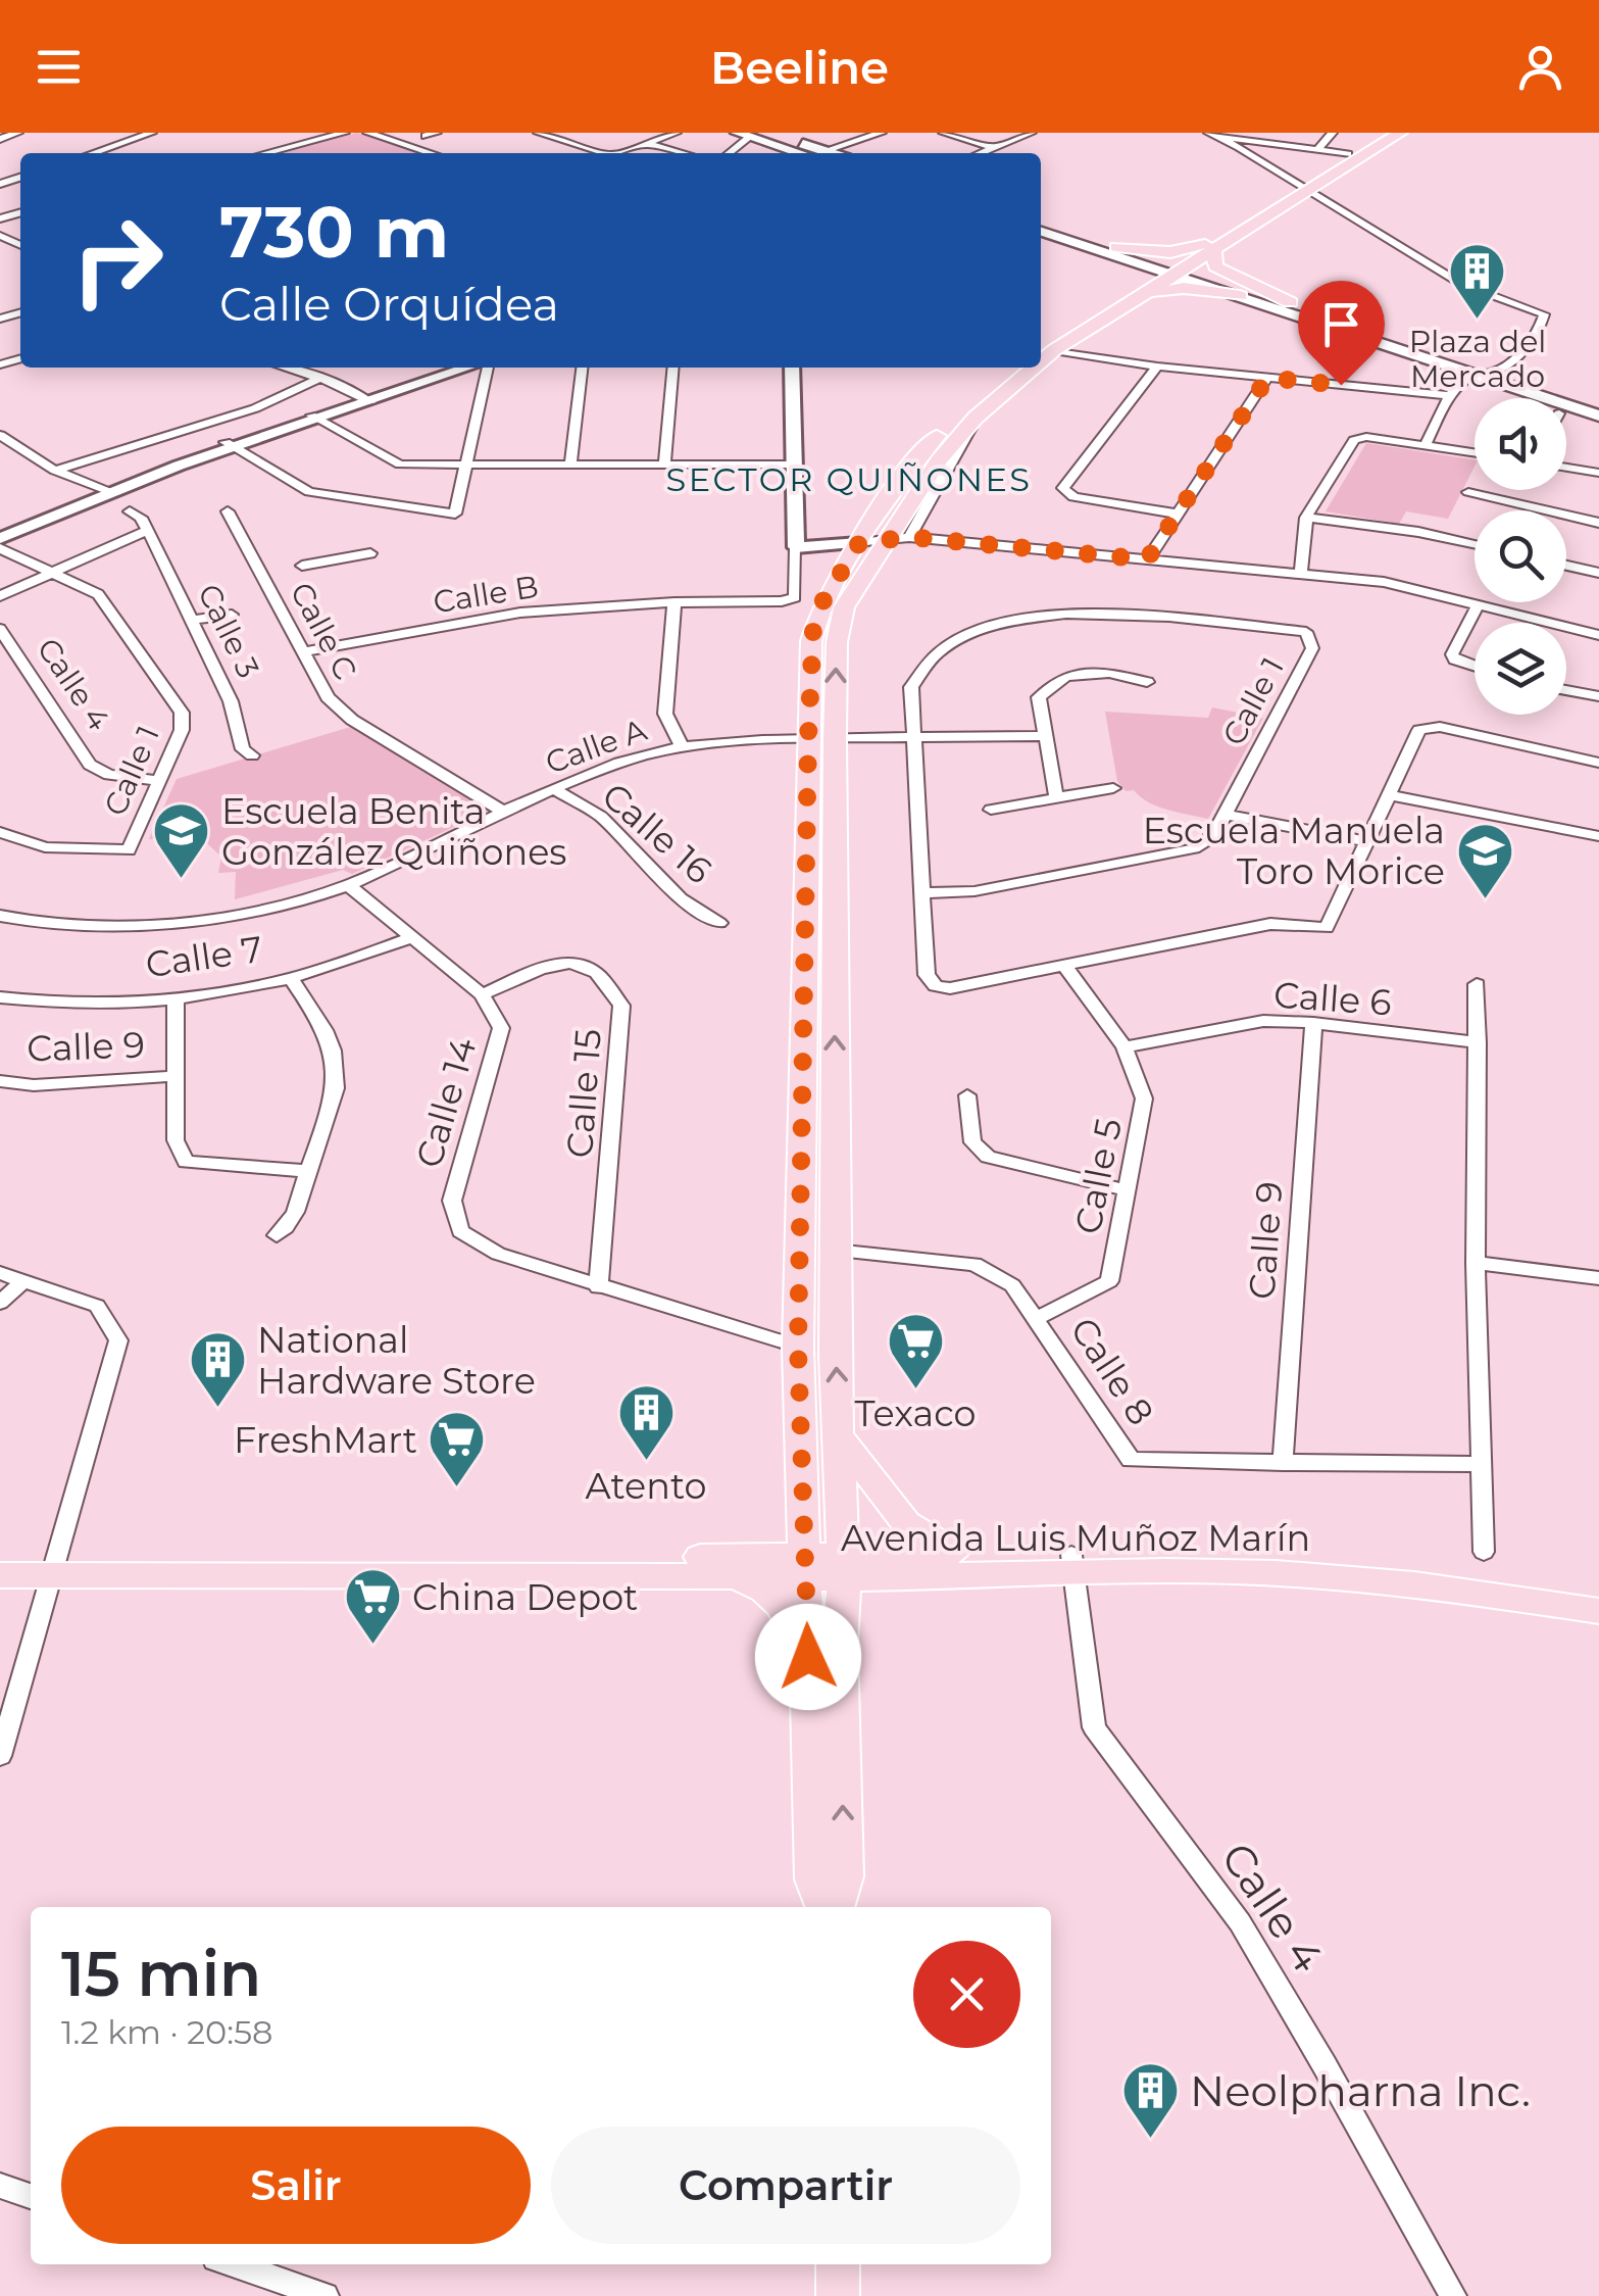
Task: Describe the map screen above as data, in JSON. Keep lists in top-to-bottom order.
{
  "streets": {
    "main road": ["Avenida Luis Muñoz Marín"],
    "street": [
      "Calle B",
      "Calle 3",
      "Calle C",
      "Calle 4",
      "Calle 1",
      "Calle A",
      "Calle 16",
      "Calle 7",
      "Calle 6",
      "Calle 9",
      "Calle 15",
      "Calle 14",
      "Calle 5",
      "Calle 8"
    ]
  },
  "crossings": [
    ["Calle B", "Calle C"],
    ["Calle B", "Calle A"],
    ["Calle C", "Calle A"],
    ["Calle 4", "Calle 1"],
    ["Calle 4", "Avenida Luis Muñoz Marín"],
    ["Calle 1", "Calle 5"],
    ["Calle A", "Calle 16"],
    ["Calle 7", "Calle 9"],
    ["Calle 7", "Calle 14"],
    ["Calle 6", "Calle 9"],
    ["Calle 6", "Calle 5"],
    ["Calle 9", "Calle 8"],
    ["Calle 15", "Calle 14"],
    ["Calle 5", "Calle 8"]
  ],
  "districts": ["SECTOR QUIÑONES"],
  "places": {
    "building": [
      "Plaza del Mercado",
      "National Hardware Store",
      "Atento",
      "Neolpharna Inc."
    ],
    "school or university": ["Escuela Benita González Quiñones", "Escuela Manuela Toro Morice"],
    "supermarket": ["Texaco", "FreshMart", "China Depot"]
  },
  "page": {
    "header": "Beeline",
    "turn": ["730 m", "Calle Orquídea"],
    "heading": ["15 min", "1.2 km · 20:58"],
    "buttons": ["Salir", "Compartir"]
  }
}
